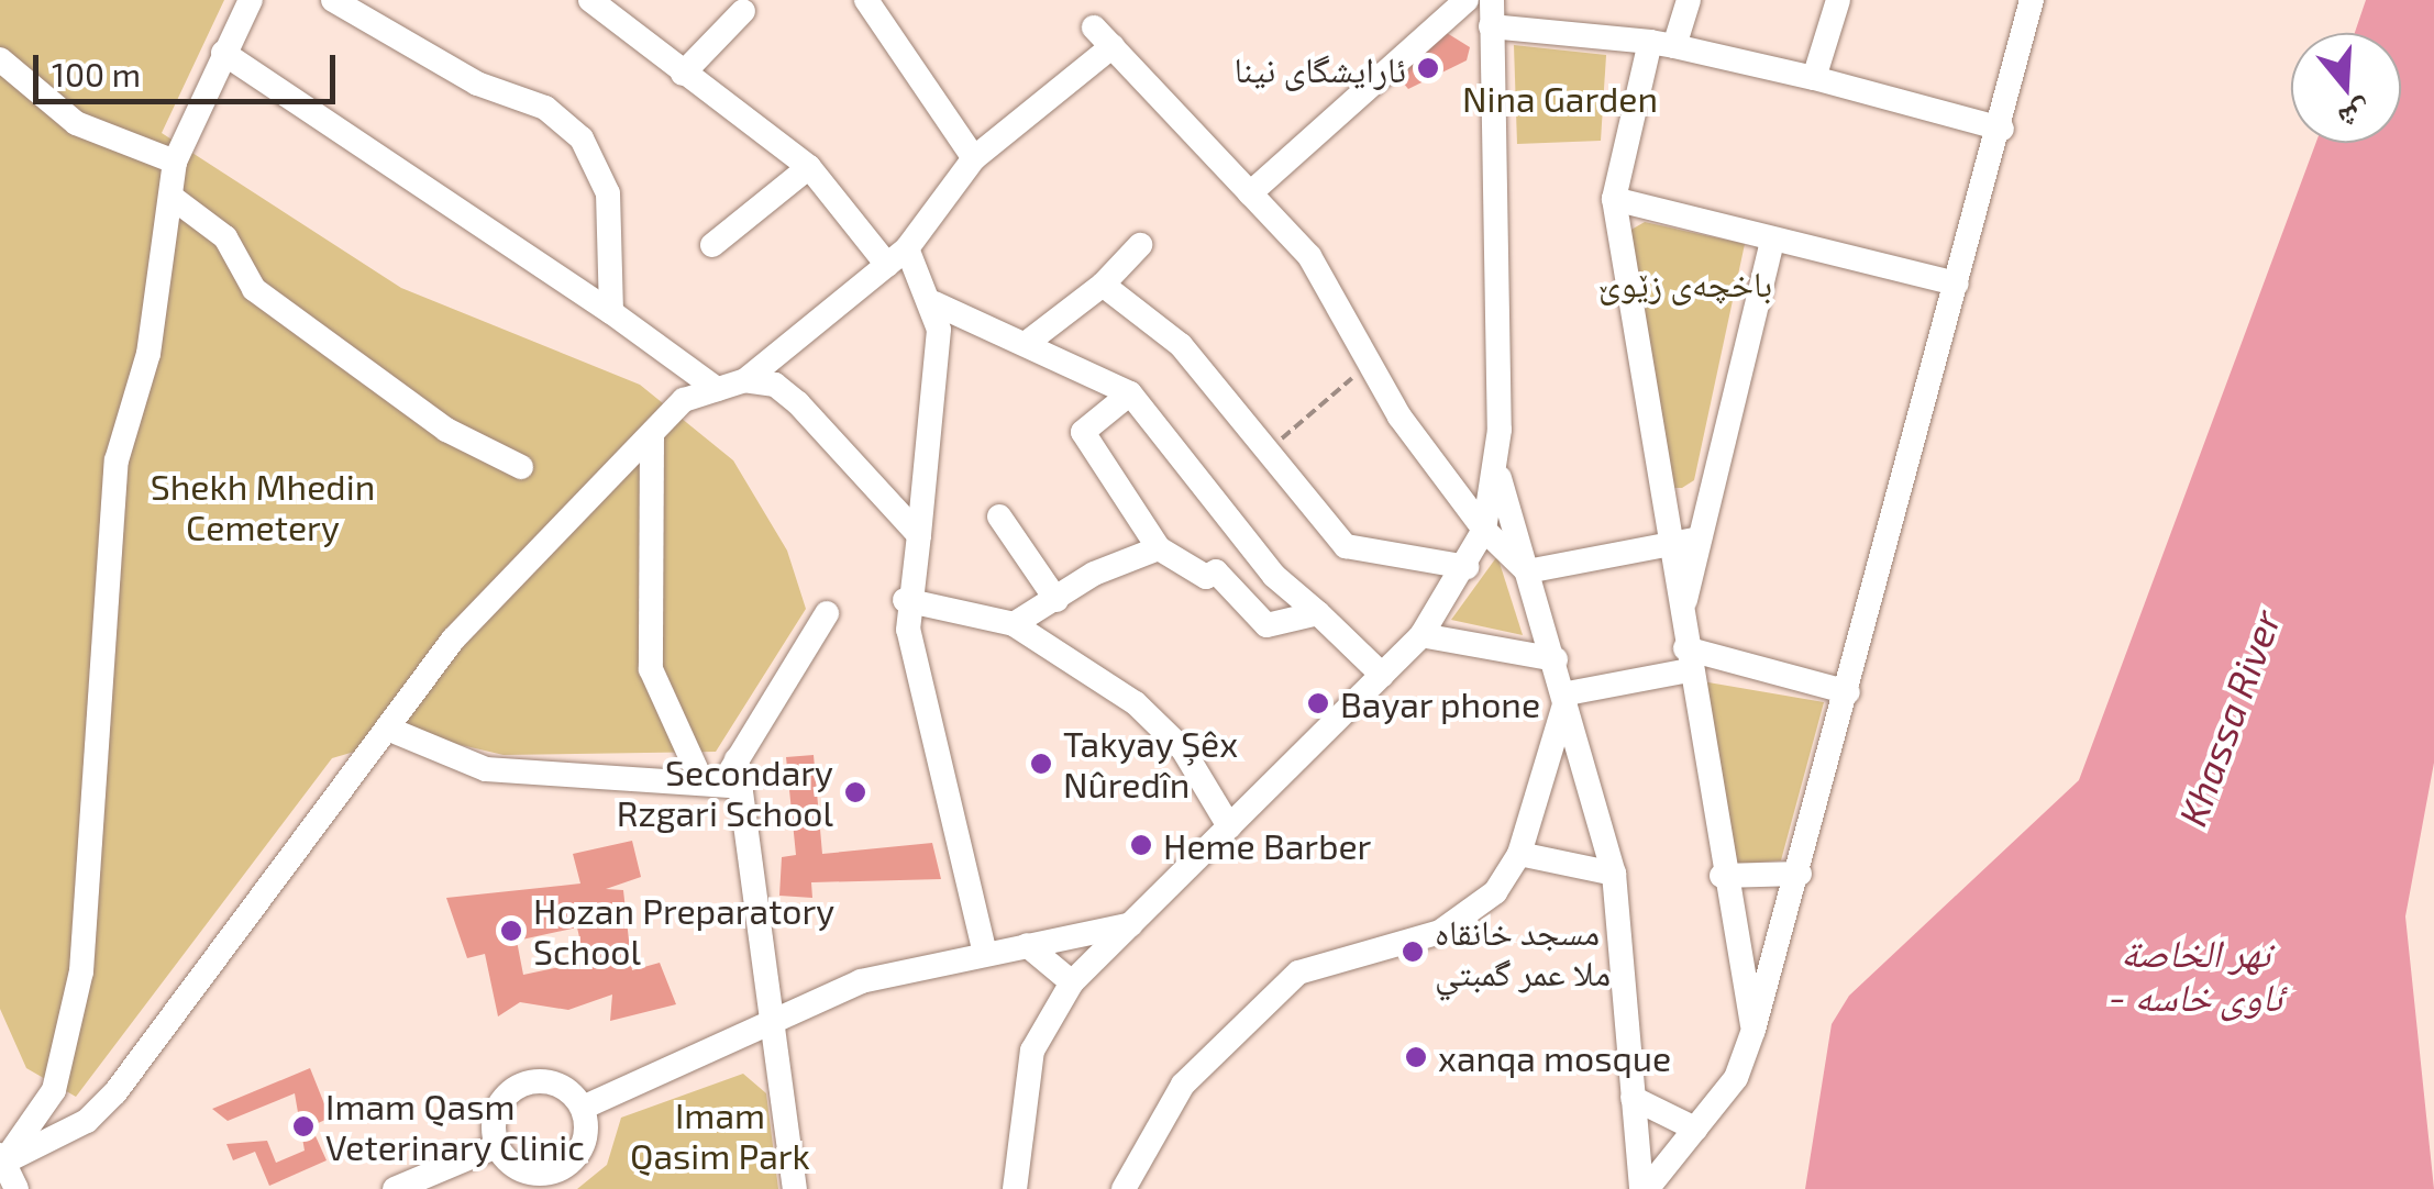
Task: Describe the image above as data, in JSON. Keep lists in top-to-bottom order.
{
  "water": ["Khassa River", "نهر الخاصة - ئاوی خاسە"],
  "parks": [
    "Nina Garden",
    "باخچەی زێوێ",
    "Shekh Mhedin Cemetery",
    "Imam Qasim Park"
  ],
  "places": [
    "ئارایشگای نینا",
    "Bayar phone",
    "Takyay Şêx Nûredîn",
    "Secondary Rzgari School",
    "Heme Barber",
    "Hozan Preparatory School",
    "مسجد خانقاه ملا عمر گمبتي",
    "xanqa mosque",
    "Imam Qasm Veterinary Clinic"
  ],
  "scale_bar": "100 m",
  "north": "bottom"
}
